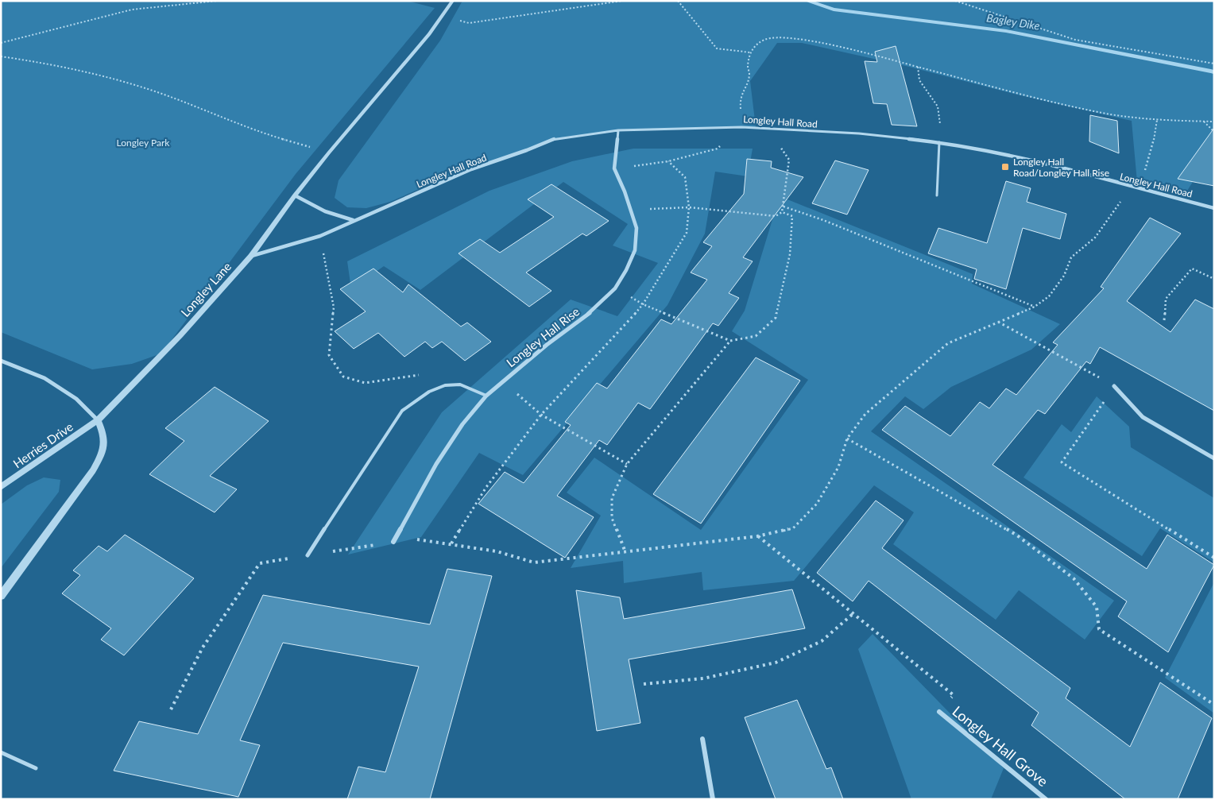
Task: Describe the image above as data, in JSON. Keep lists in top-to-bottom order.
{
  "streets": {
    "street": [
      "Longley Hall Road",
      "Longley Lane",
      "Longley Hall Rise",
      "Herries Drive",
      "Longley Hall Grove"
    ]
  },
  "crossings": [
    ["Longley Hall Road", "Longley Lane"],
    ["Longley Lane", "Herries Drive"]
  ],
  "water": ["Bagley Dike"],
  "parks": ["Longley Park"],
  "places": {
    "transit": ["Longley Hall Road/Longley Hall Rise"]
  }
}
